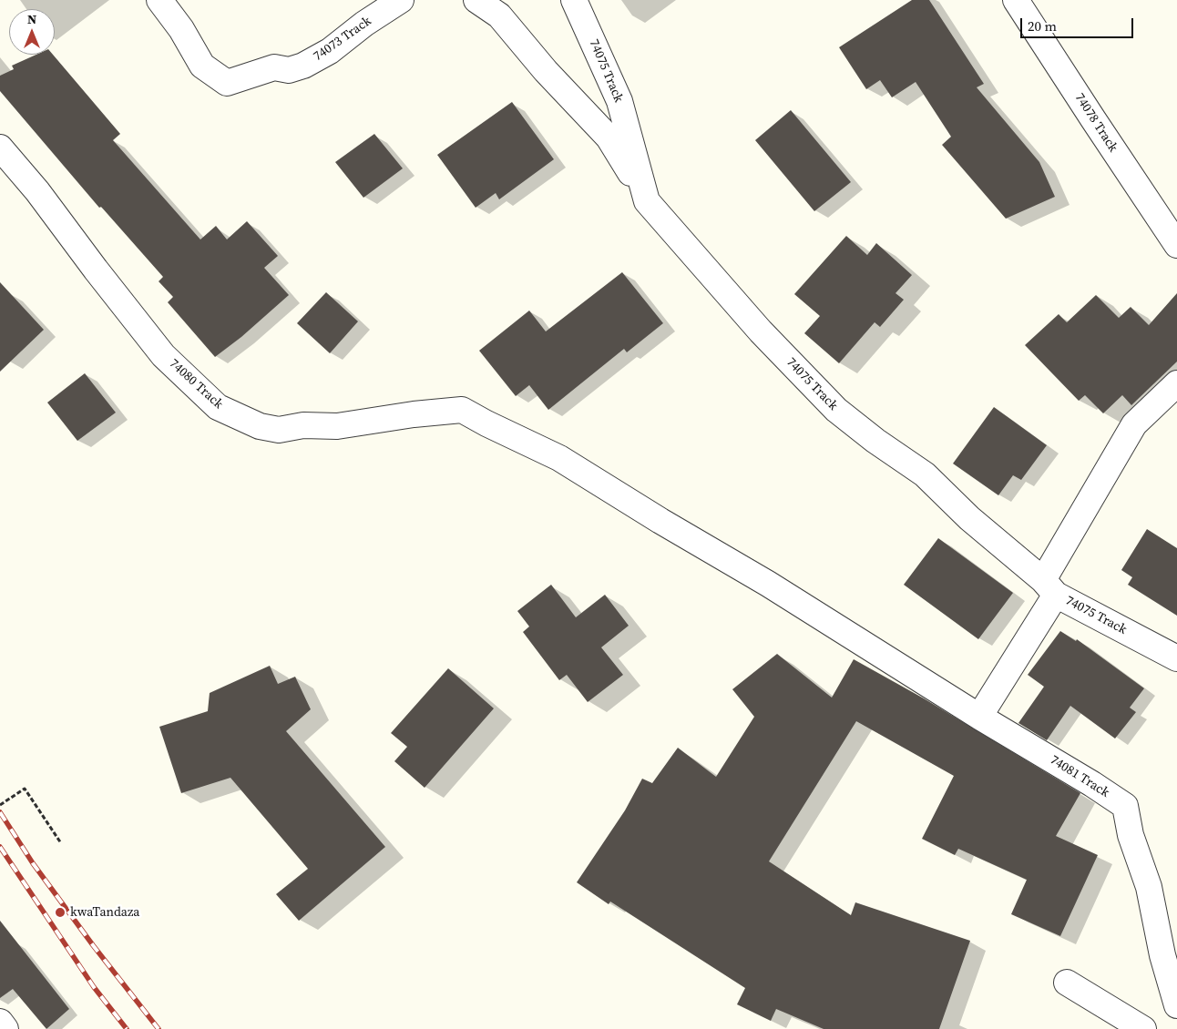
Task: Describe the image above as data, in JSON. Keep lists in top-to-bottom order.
{
  "streets": {
    "street": [
      "74073 Track",
      "74075 Track",
      "74078 Track",
      "74080 Track",
      "74081 Track"
    ]
  },
  "crossings": [
    ["74080 Track", "74081 Track"]
  ],
  "places": ["kwaTandaza"],
  "scale_bar": "20 m",
  "north": "top"
}
